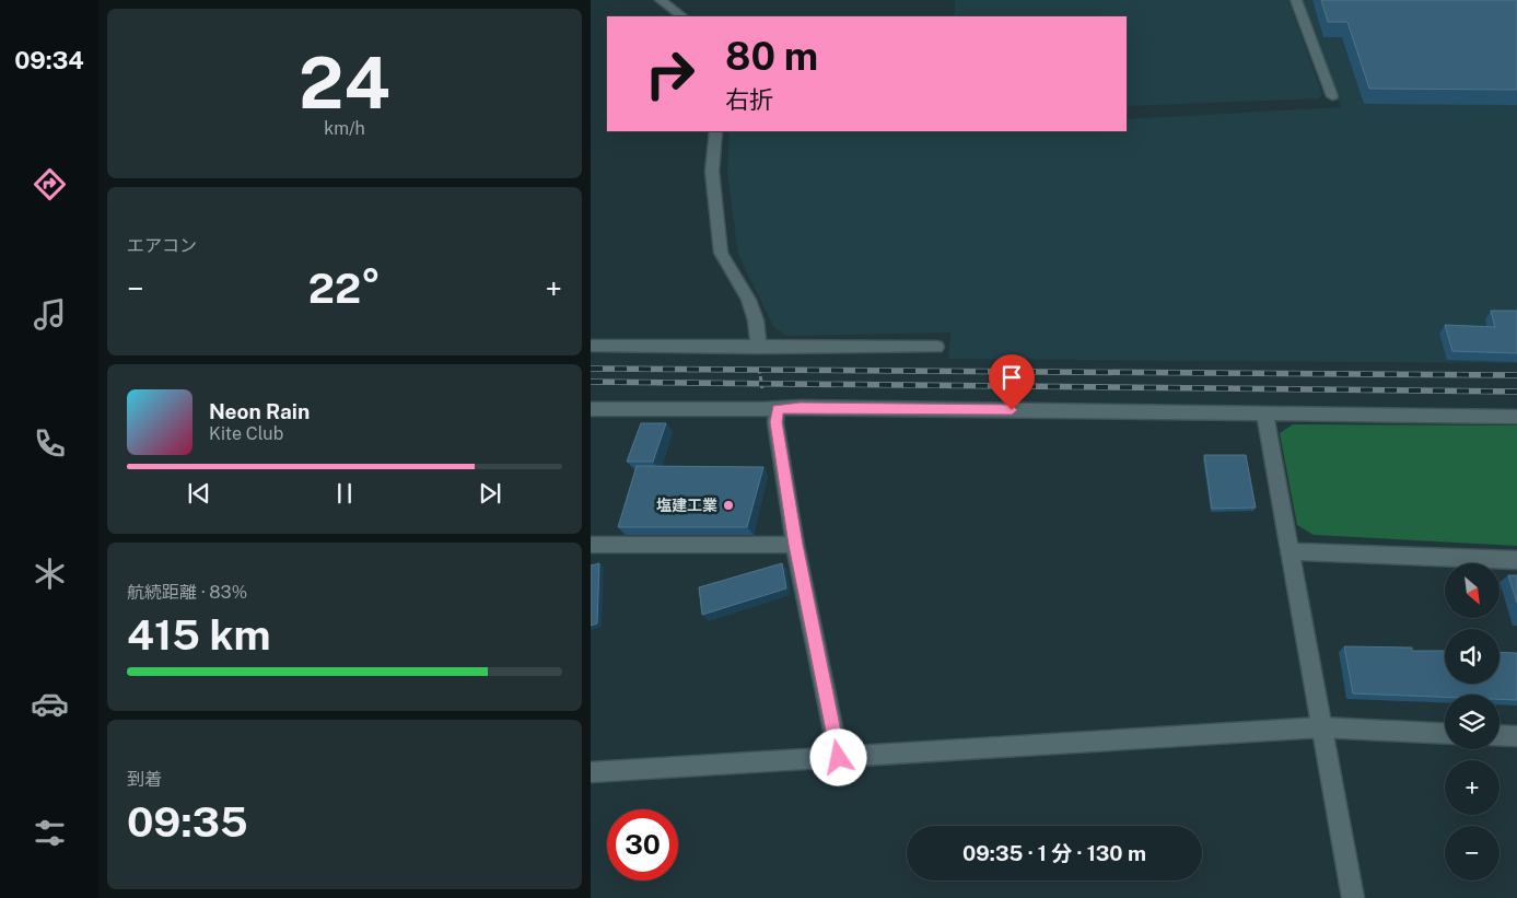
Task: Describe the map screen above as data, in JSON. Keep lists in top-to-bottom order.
{
  "places": ["塩建工業"],
  "north": "bottom right",
  "page": {
    "tabs": "09:34",
    "tile": [
      ["24", "km/h"],
      "エアコン",
      ["航続距離 · 83%", "415 km"],
      ["到着", "09:35"]
    ],
    "turn": ["80 m", "右折"],
    "heat": ["−", "22°", "+"],
    "song": ["Neon Rain", "Kite Club"],
    "map_buttons": ["+", "−"],
    "limit": "30",
    "trip": "09:35 · 1 分 · 130 m"
  }
}
